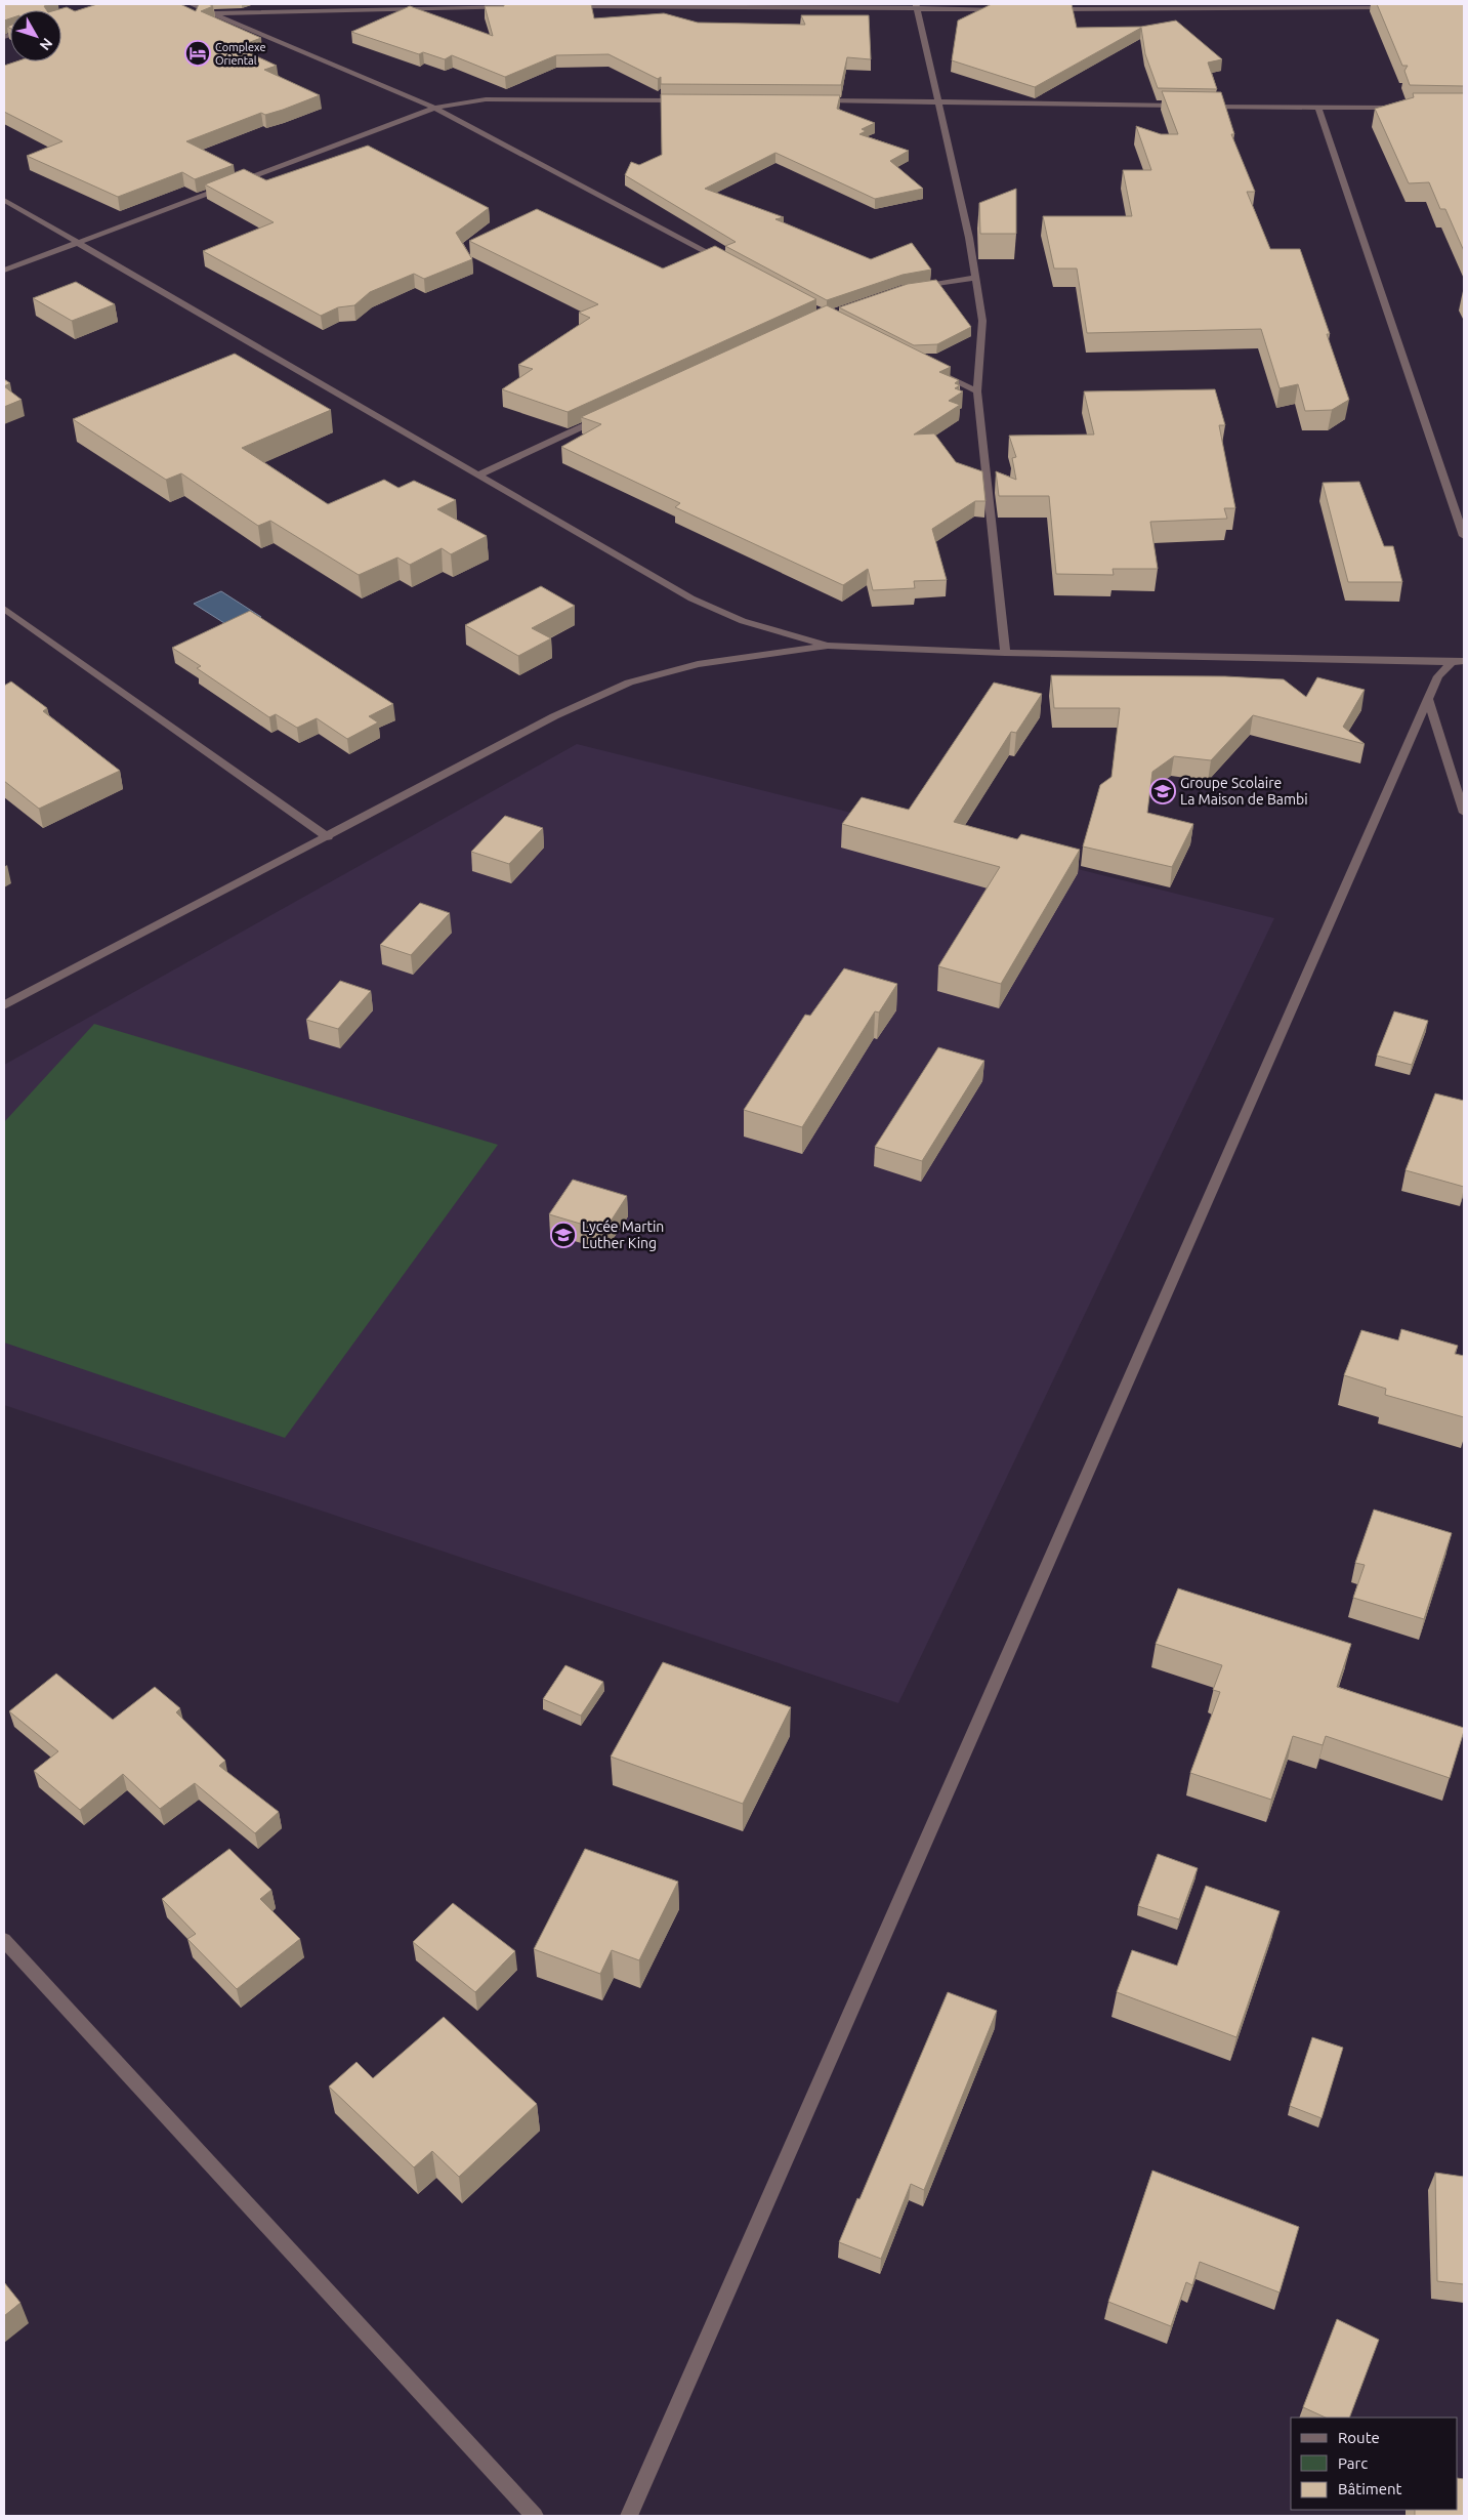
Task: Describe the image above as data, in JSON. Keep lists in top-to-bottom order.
{
  "places": {
    "hotel": ["Complexe Oriental"],
    "school or university": ["Groupe Scolaire La Maison de Bambi", "Lycée Martin Luther King"]
  },
  "legend": ["Route", "Parc", "Bâtiment"],
  "north": "bottom right"
}
